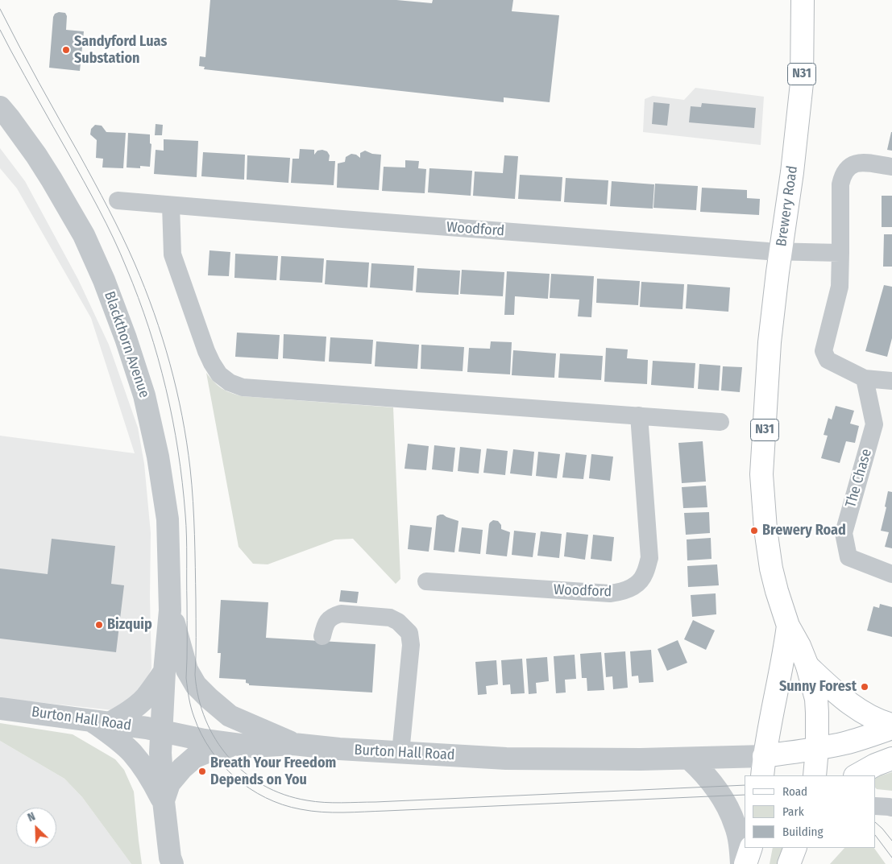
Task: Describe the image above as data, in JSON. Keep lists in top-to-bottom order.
{
  "streets": {
    "main road": ["N31", "Brewery Road"],
    "street": [
      "Woodford",
      "Blackthorn Avenue",
      "The Chase",
      "Burton Hall Road"
    ]
  },
  "crossings": [
    ["N31", "Brewery Road"],
    ["Brewery Road", "Woodford"],
    ["Brewery Road", "Burton Hall Road"],
    ["Blackthorn Avenue", "Burton Hall Road"]
  ],
  "places": [
    "Sandyford Luas Substation",
    "Brewery Road",
    "Bizquip",
    "Sunny Forest",
    "Breath Your Freedom Depends on You"
  ],
  "legend": ["Road", "Park", "Building"],
  "north": "top left"
}
